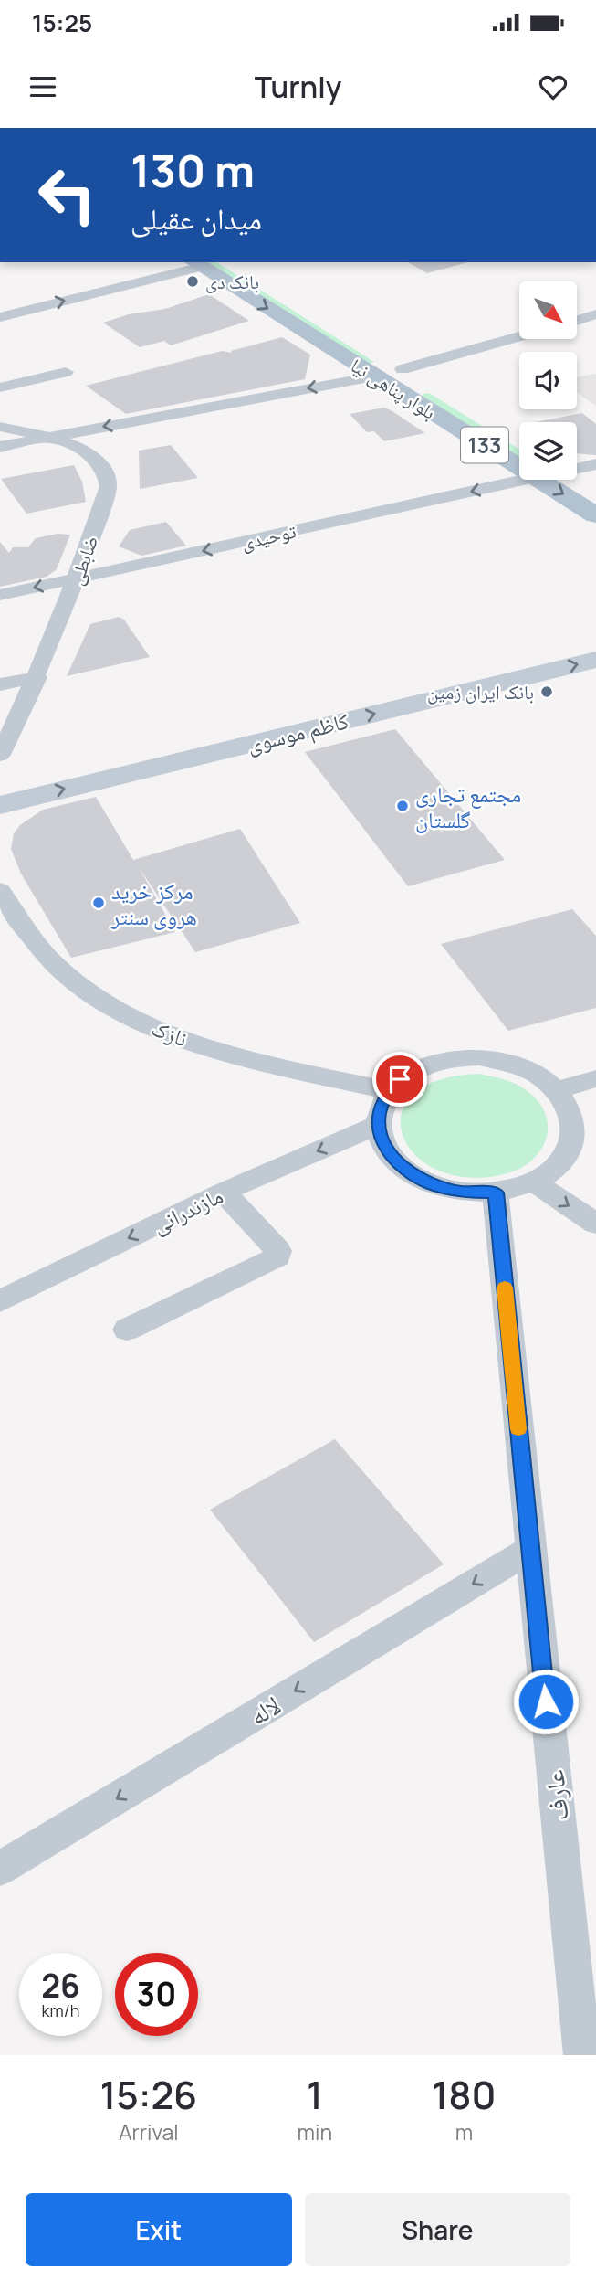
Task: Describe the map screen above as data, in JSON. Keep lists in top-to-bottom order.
{
  "streets": {
    "main road": ["بلوار پناهی نیا", "133", "کاظم موسوی"],
    "street": [
      "توحیدی",
      "ضابطی",
      "نازک",
      "مازندرانی",
      "لاله",
      "عارف"
    ]
  },
  "crossings": [
    ["توحیدی", "ضابطی"],
    ["نازک", "مازندرانی"],
    ["نازک", "عارف"],
    ["مازندرانی", "عارف"],
    ["لاله", "عارف"]
  ],
  "one_way": ["کاظم موسوی", "مازندرانی", "لاله"],
  "places": [
    "بانک دی",
    "بانک ایران زمین",
    "مجتمع تجاری گلستان",
    "مرکز خرید هروی سنتر"
  ],
  "north": "bottom right",
  "page": {
    "status": "15:25",
    "header": "Turnly",
    "turn": ["130 m", "میدان عقیلی"],
    "speed": "26 km/h",
    "limit": "30",
    "eta": [
      "15:26",
      "Arrival",
      "1",
      "min",
      "180",
      "m"
    ],
    "buttons": ["Exit", "Share"]
  }
}
